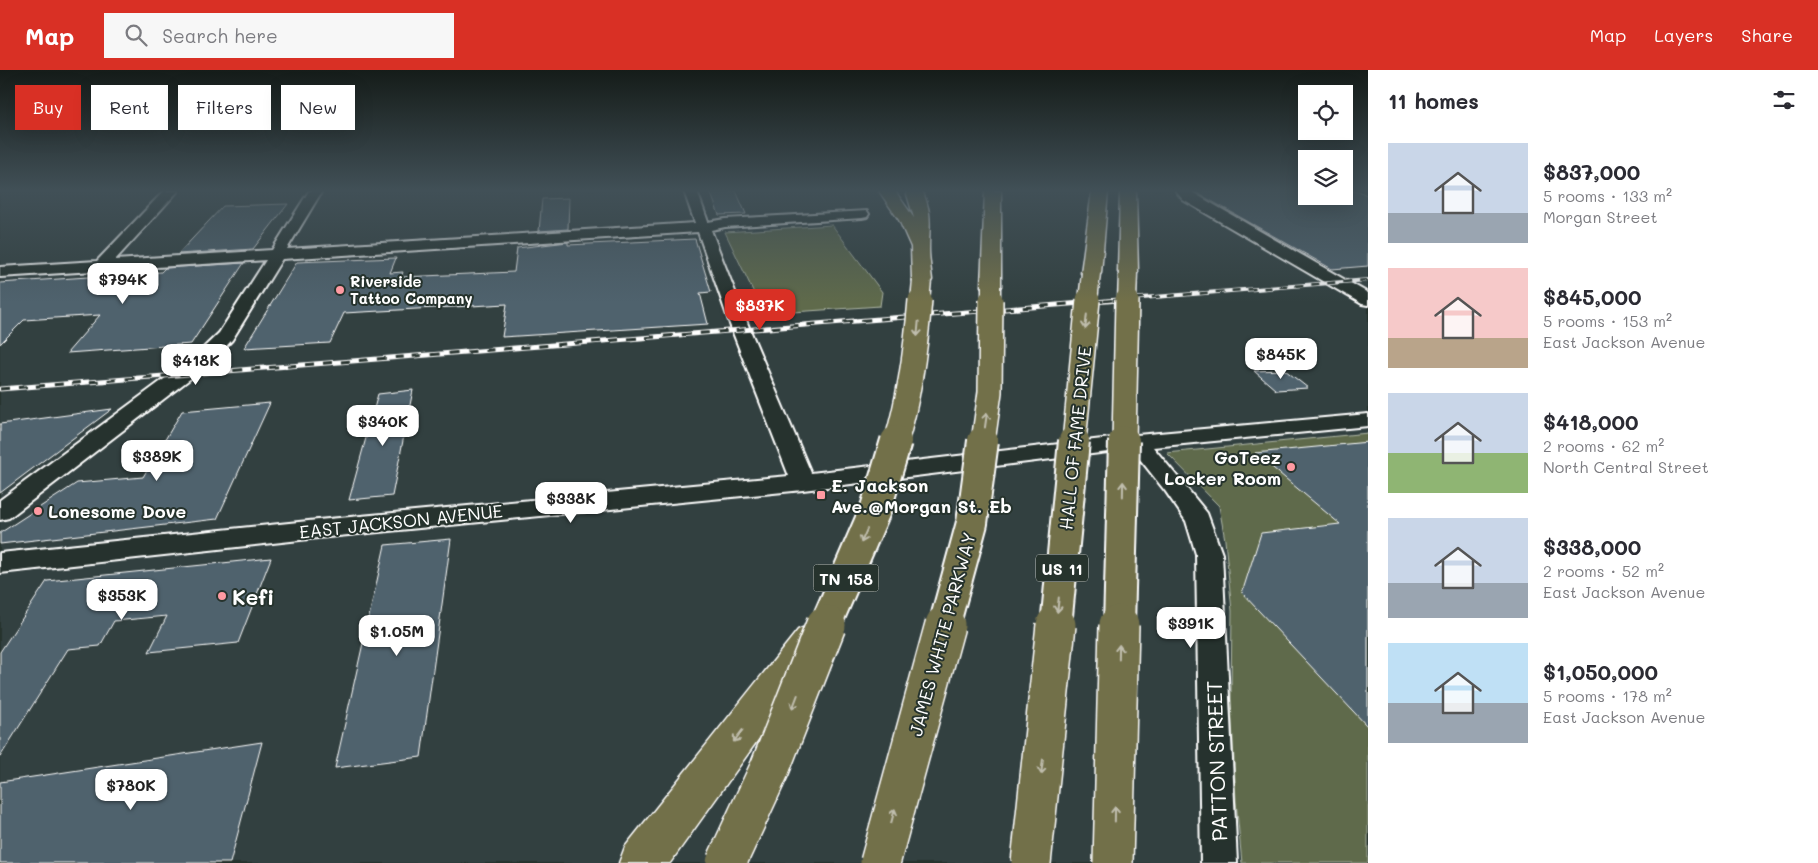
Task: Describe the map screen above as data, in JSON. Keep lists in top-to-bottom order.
{
  "streets": {
    "main road": [
      "HALL OF FAME DRIVE",
      "US 11",
      "TN 158",
      "JAMES WHITE PARKWAY"
    ],
    "street": ["EAST JACKSON AVENUE", "PATTON STREET"]
  },
  "crossings": [
    ["EAST JACKSON AVENUE", "PATTON STREET"]
  ],
  "places": {
    "other": [
      "Riverside Tattoo Company",
      "GoTeez Locker Room",
      "Lonesome Dove",
      "Kefi"
    ],
    "transit": ["E. Jackson Ave.@Morgan St. Eb"]
  },
  "page": {
    "header": "Map",
    "search": "Search here",
    "nav": ["Map", "Layers", "Share"],
    "heading": "11 homes",
    "chip": [
      "Buy",
      "Rent",
      "Filters",
      "New"
    ],
    "list": [
      {
        "name": "$837,000",
        "note": "5 rooms · 133 m² · Morgan Street"
      },
      {
        "name": "$845,000",
        "note": "5 rooms · 153 m² · East Jackson Avenue"
      },
      {
        "name": "$418,000",
        "note": "2 rooms · 62 m² · North Central Street"
      },
      {
        "name": "$338,000",
        "note": "2 rooms · 52 m² · East Jackson Avenue"
      },
      {
        "name": "$1,050,000",
        "note": "5 rooms · 178 m² · East Jackson Avenue"
      }
    ],
    "price": [
      "$794K",
      "$837K",
      "$845K",
      "$418K",
      "$340K",
      "$389K",
      "$338K",
      "$353K",
      "$391K",
      "$1.05M",
      "$780K"
    ]
  }
}
